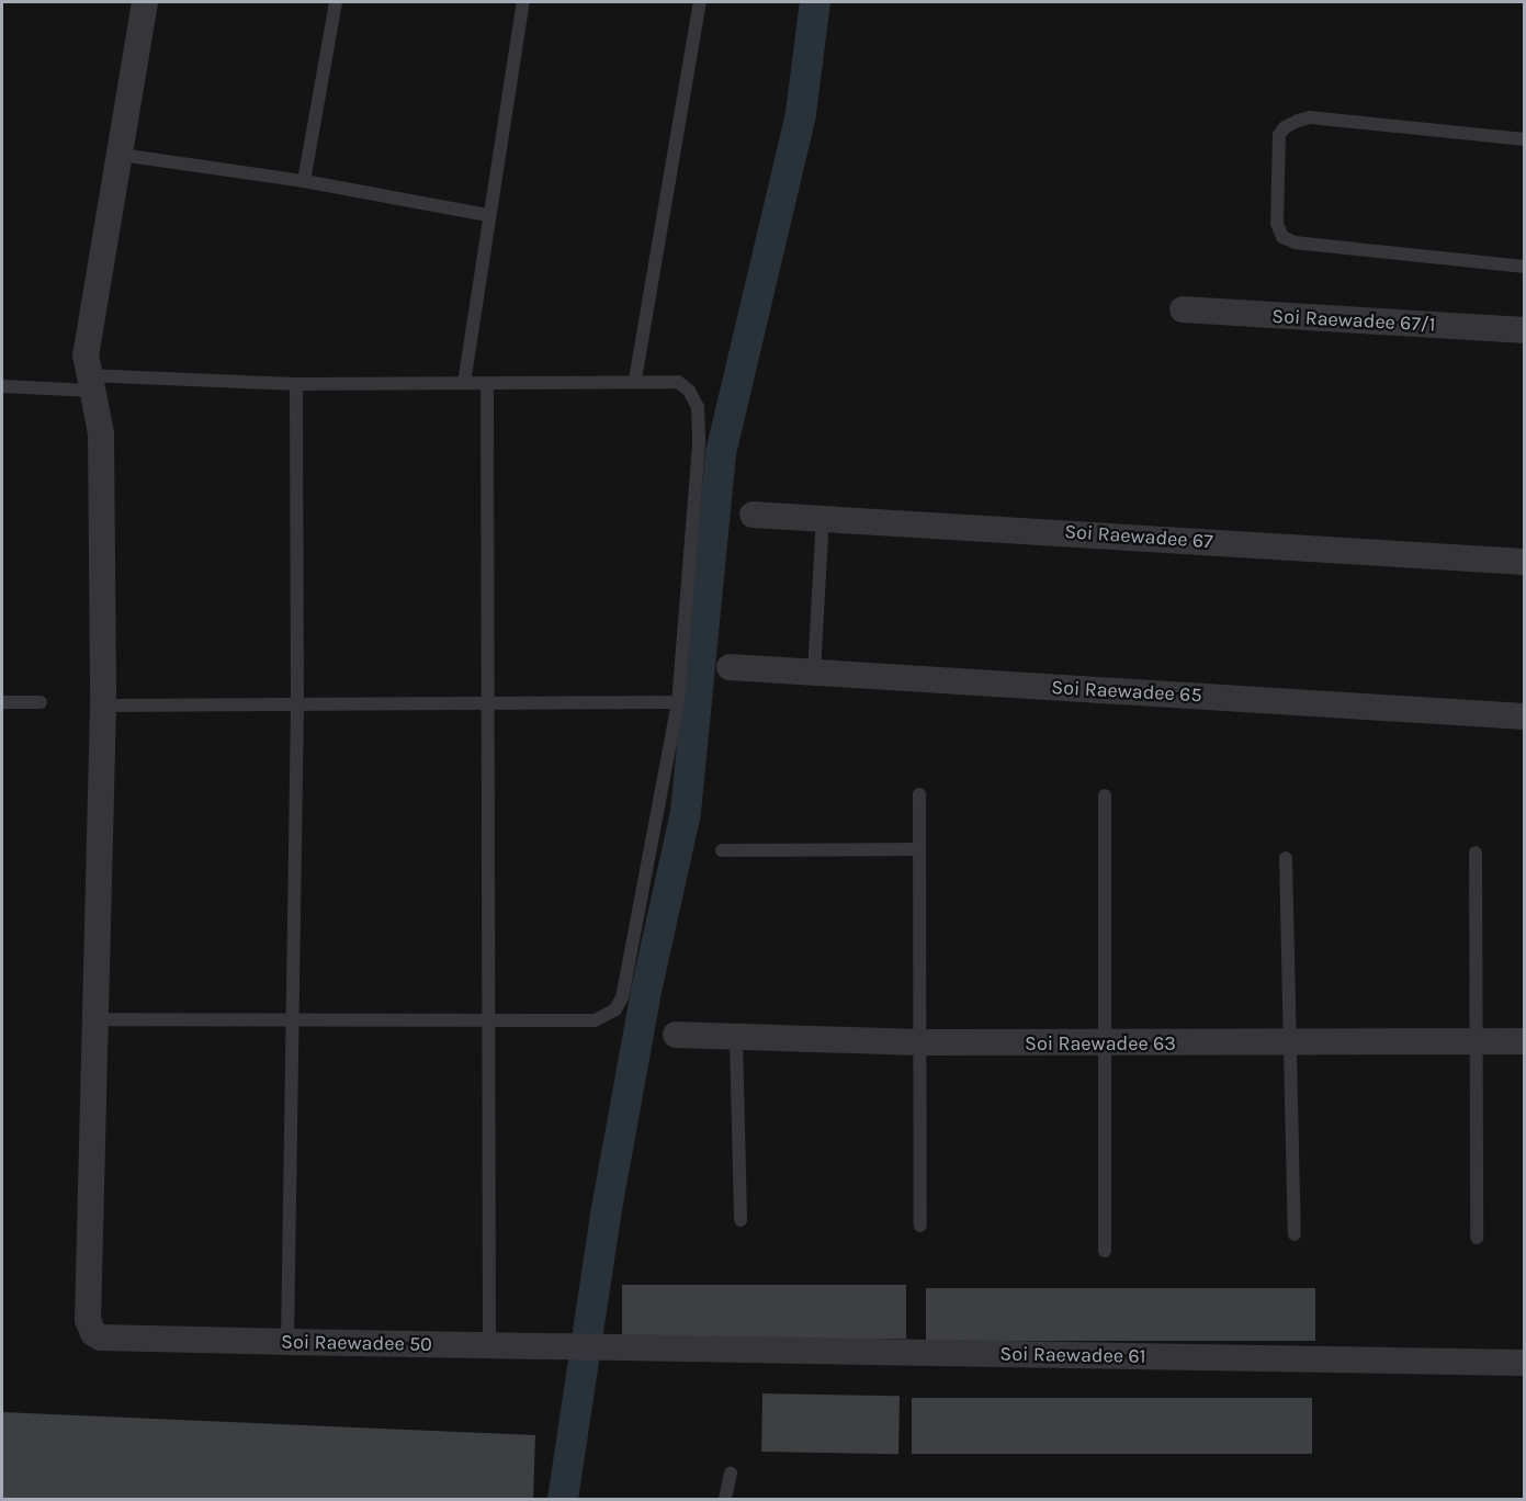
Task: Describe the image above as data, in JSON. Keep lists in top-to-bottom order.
{
  "streets": {
    "street": [
      "Soi Raewadee 67/1",
      "Soi Raewadee 67",
      "Soi Raewadee 65",
      "Soi Raewadee 63",
      "Soi Raewadee 50",
      "Soi Raewadee 61"
    ]
  },
  "crossings": [
    ["Soi Raewadee 50", "Soi Raewadee 61"]
  ]
}
